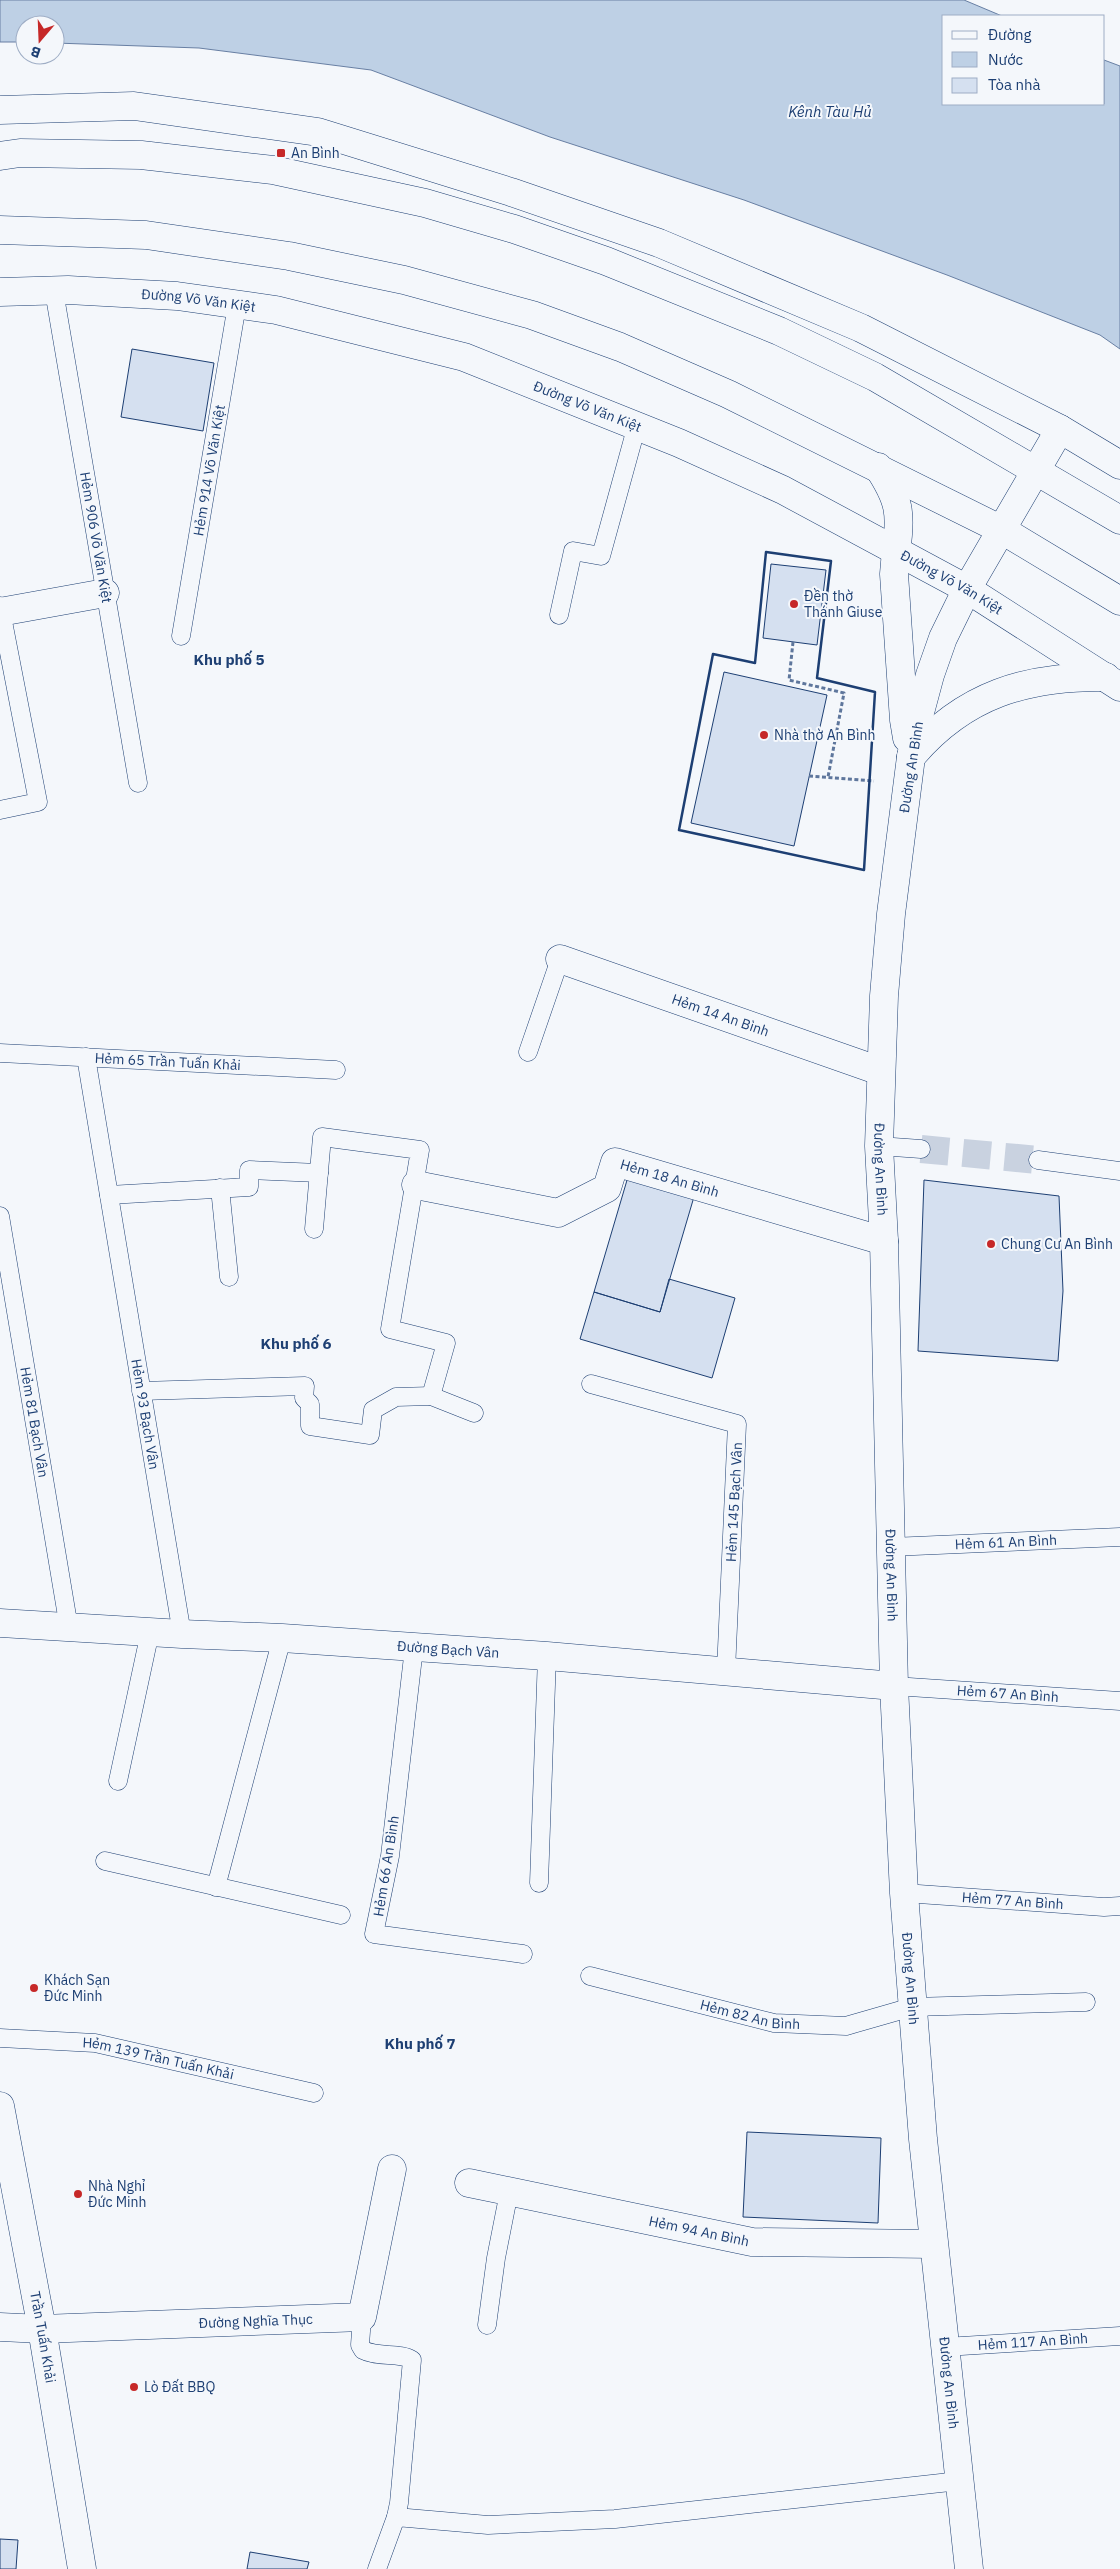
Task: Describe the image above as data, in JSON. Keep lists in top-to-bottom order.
{
  "streets": {
    "main road": [
      "Đường Võ Văn Kiệt",
      "Đường An Bình",
      "Hẻm 14 An Bình",
      "Hẻm 18 An Bình",
      "Đường Bạch Vân",
      "Hẻm 94 An Bình",
      "Đường Nghĩa Thục",
      "Trần Tuấn Khải"
    ],
    "lane": [
      "Hẻm 914 Võ Văn Kiệt",
      "Hẻm 906 Võ Văn Kiệt",
      "Hẻm 65 Trần Tuấn Khải",
      "Hẻm 93 Bạch Vân",
      "Hẻm 81 Bạch Vân",
      "Hẻm 145 Bạch Vân",
      "Hẻm 61 An Bình",
      "Hẻm 67 An Bình",
      "Hẻm 66 An Bình",
      "Hẻm 77 An Bình",
      "Hẻm 82 An Bình",
      "Hẻm 139 Trần Tuấn Khải",
      "Hẻm 117 An Bình"
    ]
  },
  "crossings": [
    ["Đường Võ Văn Kiệt", "Hẻm 914 Võ Văn Kiệt"],
    ["Đường Võ Văn Kiệt", "Hẻm 906 Võ Văn Kiệt"],
    ["Đường Võ Văn Kiệt", "Đường An Bình"],
    ["Đường An Bình", "Hẻm 14 An Bình"],
    ["Đường An Bình", "Hẻm 18 An Bình"],
    ["Đường An Bình", "Hẻm 61 An Bình"],
    ["Đường An Bình", "Đường Bạch Vân"],
    ["Đường An Bình", "Hẻm 67 An Bình"],
    ["Đường An Bình", "Hẻm 77 An Bình"],
    ["Đường An Bình", "Hẻm 82 An Bình"],
    ["Đường An Bình", "Hẻm 94 An Bình"],
    ["Đường An Bình", "Hẻm 117 An Bình"],
    ["Hẻm 65 Trần Tuấn Khải", "Hẻm 93 Bạch Vân"],
    ["Hẻm 93 Bạch Vân", "Đường Bạch Vân"],
    ["Hẻm 81 Bạch Vân", "Đường Bạch Vân"],
    ["Hẻm 145 Bạch Vân", "Đường Bạch Vân"],
    ["Đường Bạch Vân", "Hẻm 67 An Bình"],
    ["Đường Bạch Vân", "Hẻm 66 An Bình"],
    ["Đường Nghĩa Thục", "Trần Tuấn Khải"]
  ],
  "districts": ["Khu phố 5", "Khu phố 6", "Khu phố 7"],
  "water": ["Kênh Tàu Hủ"],
  "places": {
    "transit": ["An Bình"],
    "other": [
      "Đền thờ Thánh Giuse",
      "Nhà thờ An Bình",
      "Chung Cư An Bình",
      "Khách Sạn Đức Minh",
      "Nhà Nghỉ Đức Minh",
      "Lò Đất BBQ"
    ]
  },
  "legend": ["Đường", "Nước", "Tòa nhà"],
  "north": "bottom"
}
